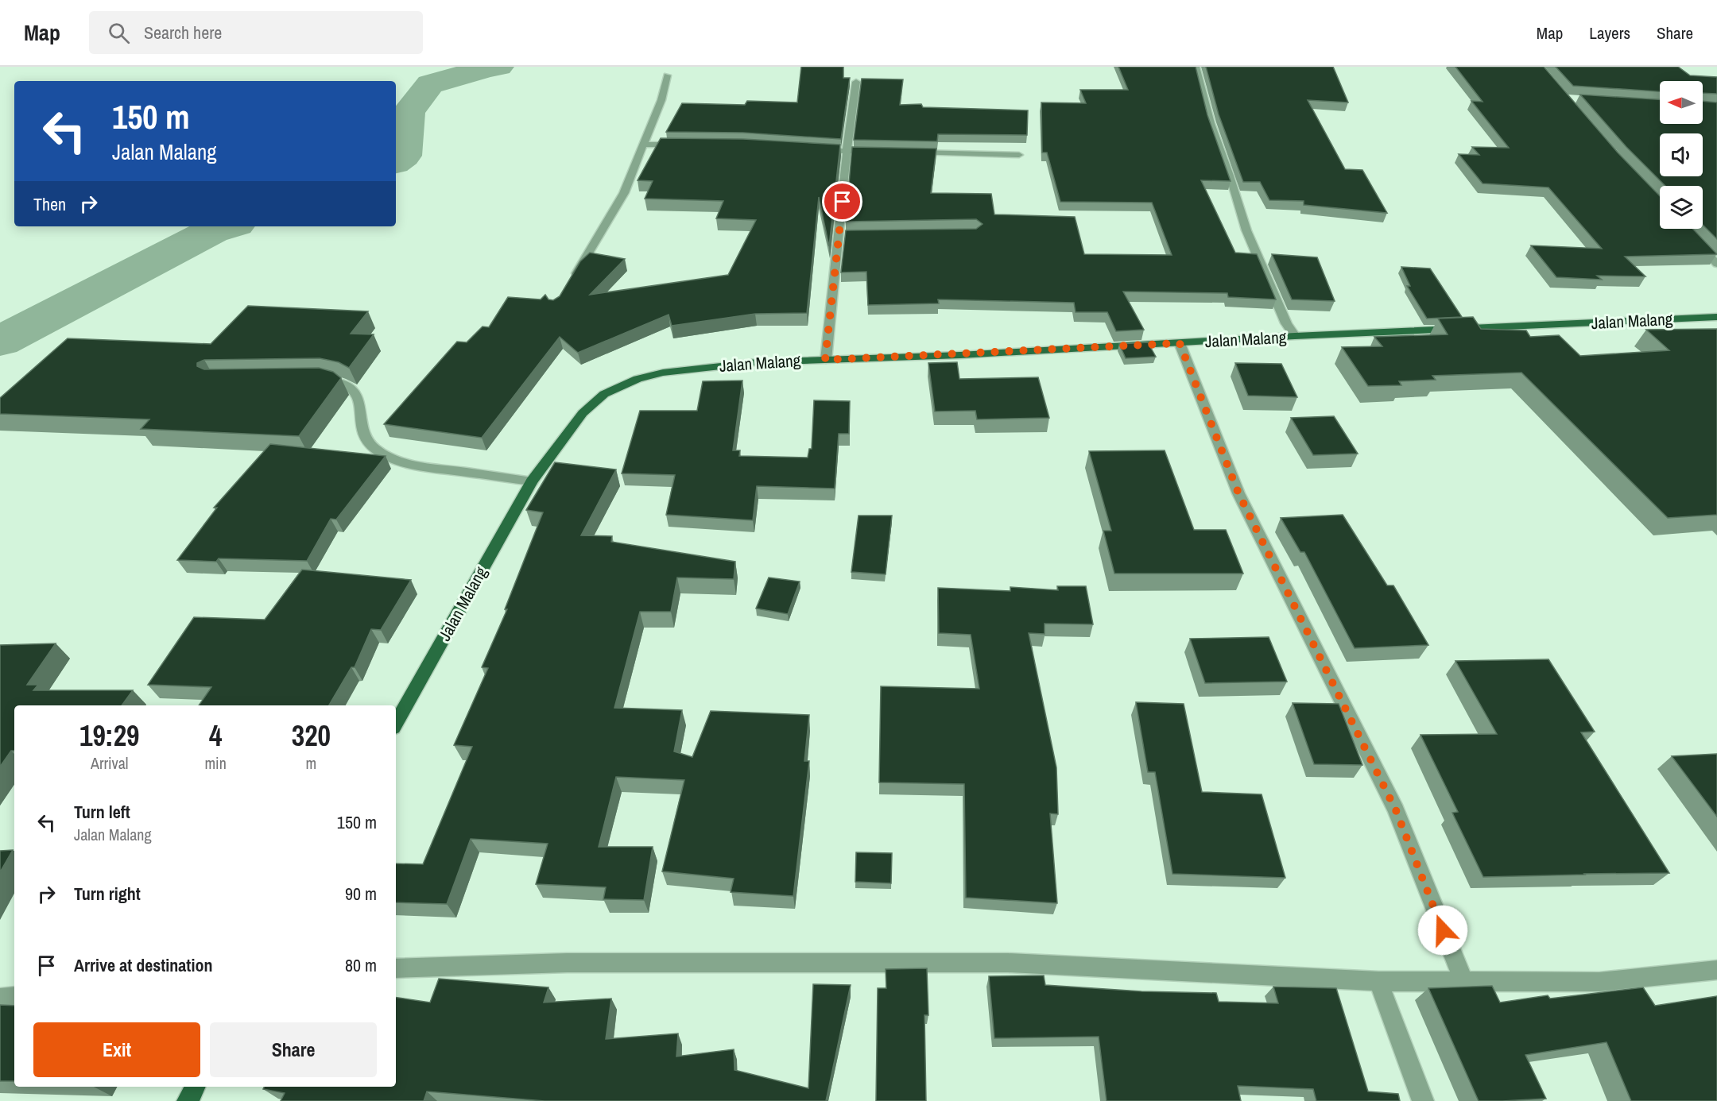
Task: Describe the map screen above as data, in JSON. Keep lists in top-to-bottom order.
{
  "streets": {
    "main road": ["Jalan Malang"]
  },
  "north": "left",
  "page": {
    "header": "Map",
    "search": "Search here",
    "nav": ["Map", "Layers", "Share"],
    "turn": ["150 m", "Jalan Malang"],
    "then": "Then",
    "eta": [
      "19:29",
      "Arrival",
      "4",
      "min",
      "320",
      "m"
    ],
    "list": [
      {
        "name": "Turn left",
        "note": "Jalan Malang",
        "value": "150 m"
      },
      {
        "name": "Turn right",
        "value": "90 m"
      },
      {
        "name": "Arrive at destination",
        "value": "80 m"
      }
    ],
    "buttons": ["Exit", "Share"]
  }
}
